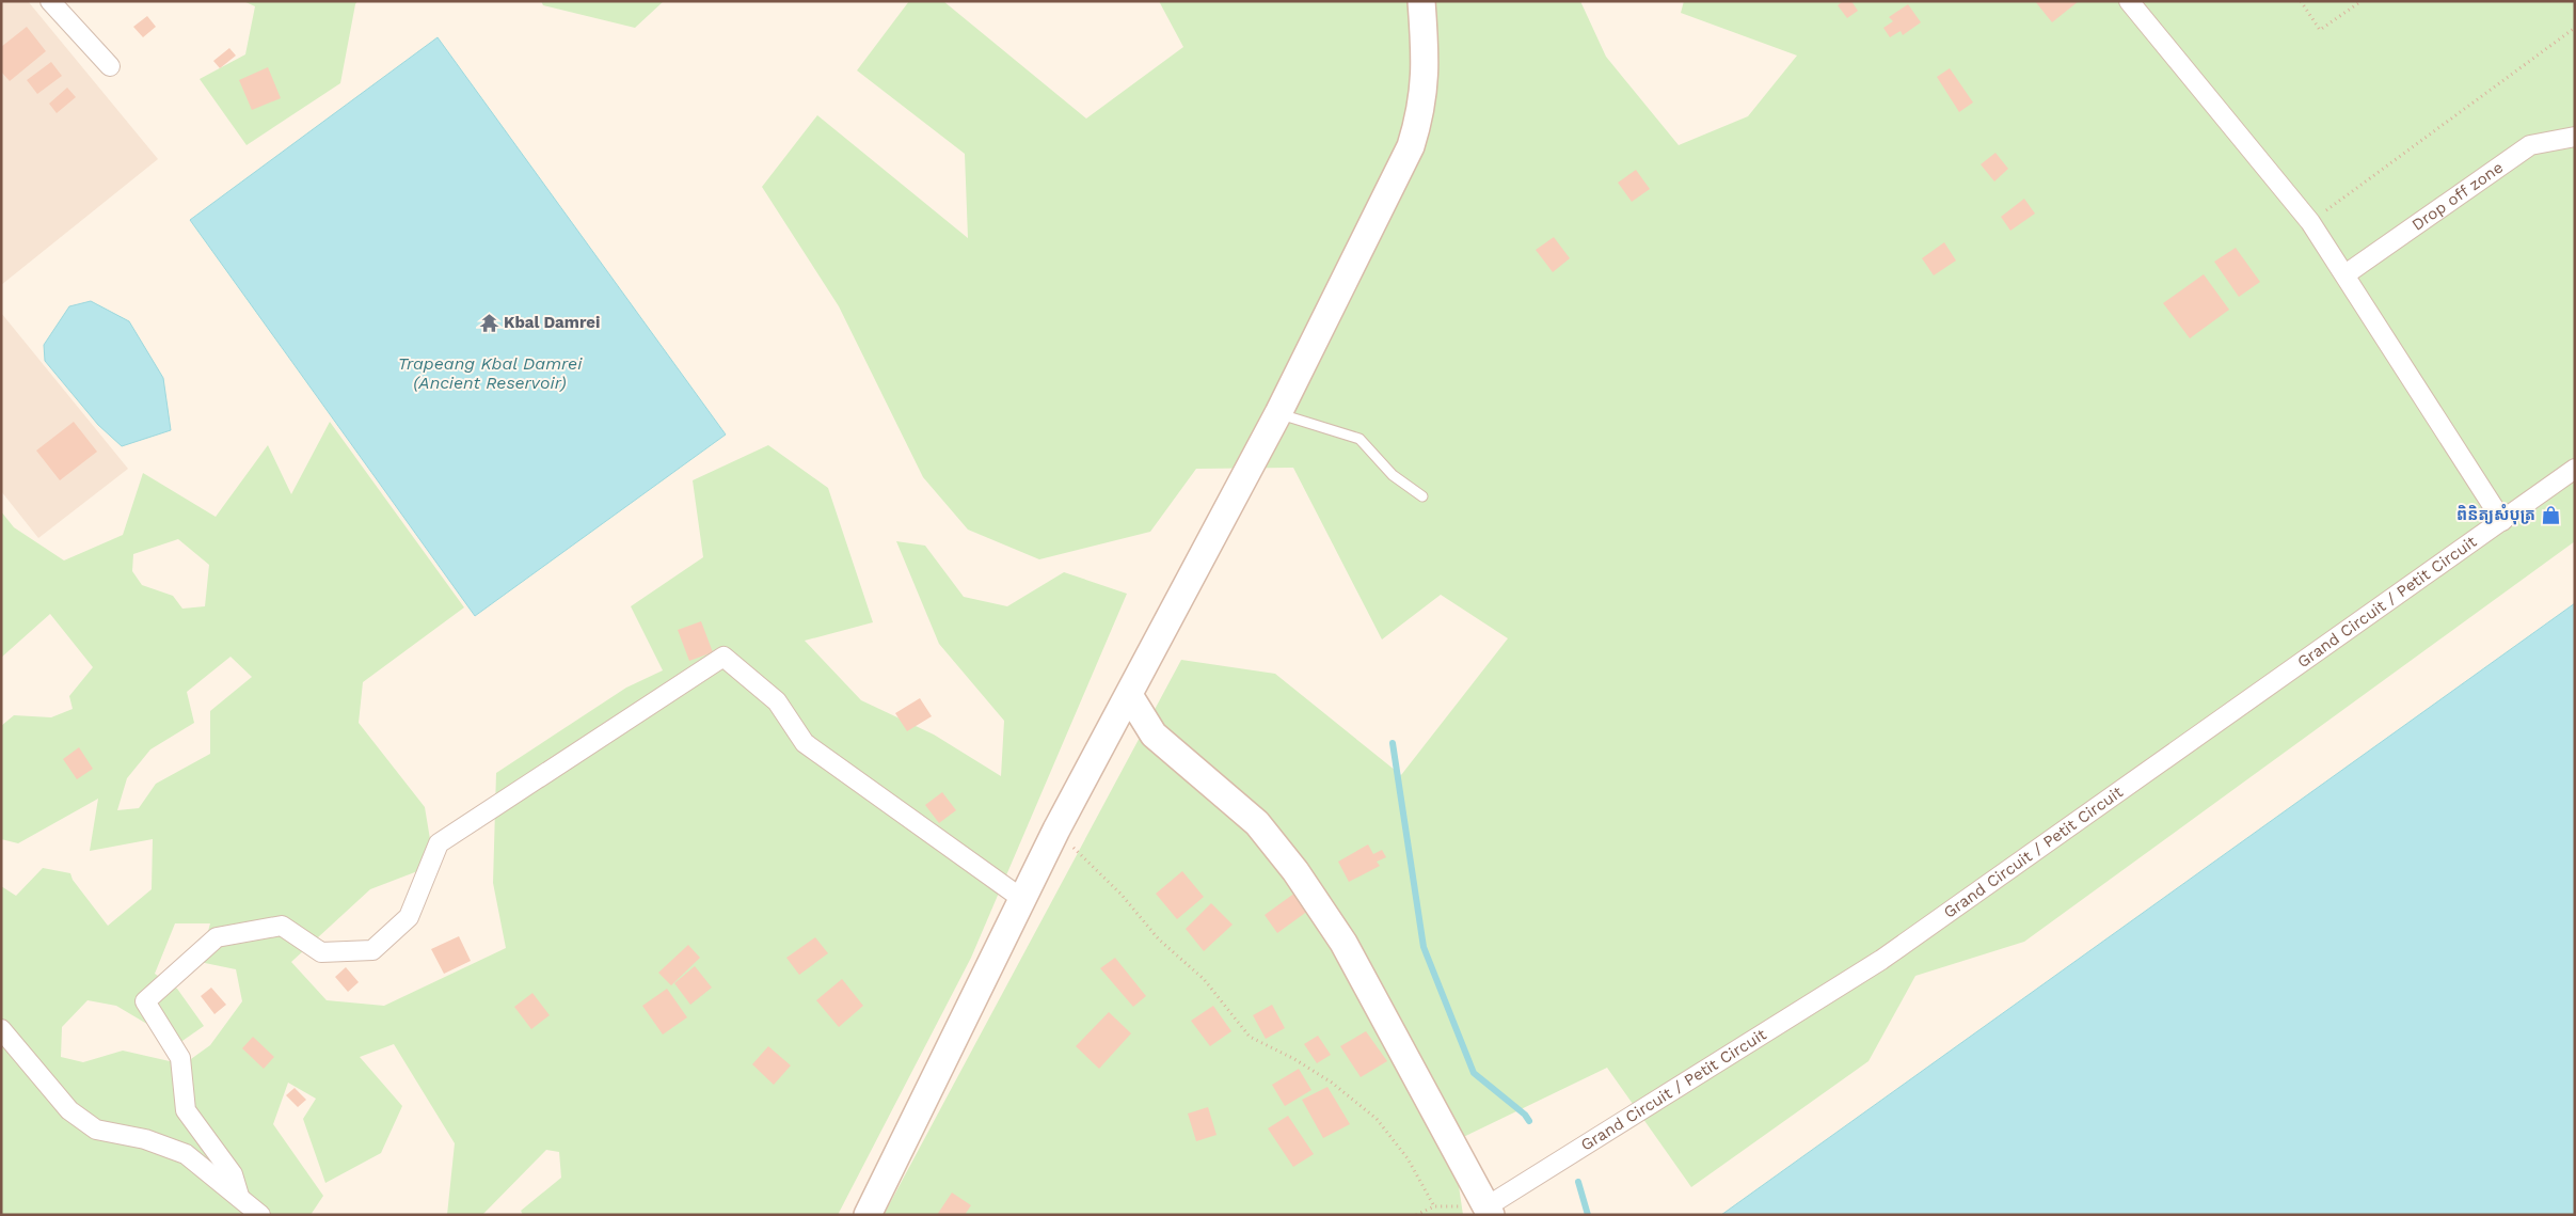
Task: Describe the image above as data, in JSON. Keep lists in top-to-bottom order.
{
  "streets": {
    "street": ["Drop off zone", "Grand Circuit / Petit Circuit"]
  },
  "water": ["Trapeang Kbal Damrei (Ancient Reservoir)"],
  "places": {
    "temple": ["Kbal Damrei"],
    "shop": ["ពិនិត្យសំបុត្រ"]
  }
}
